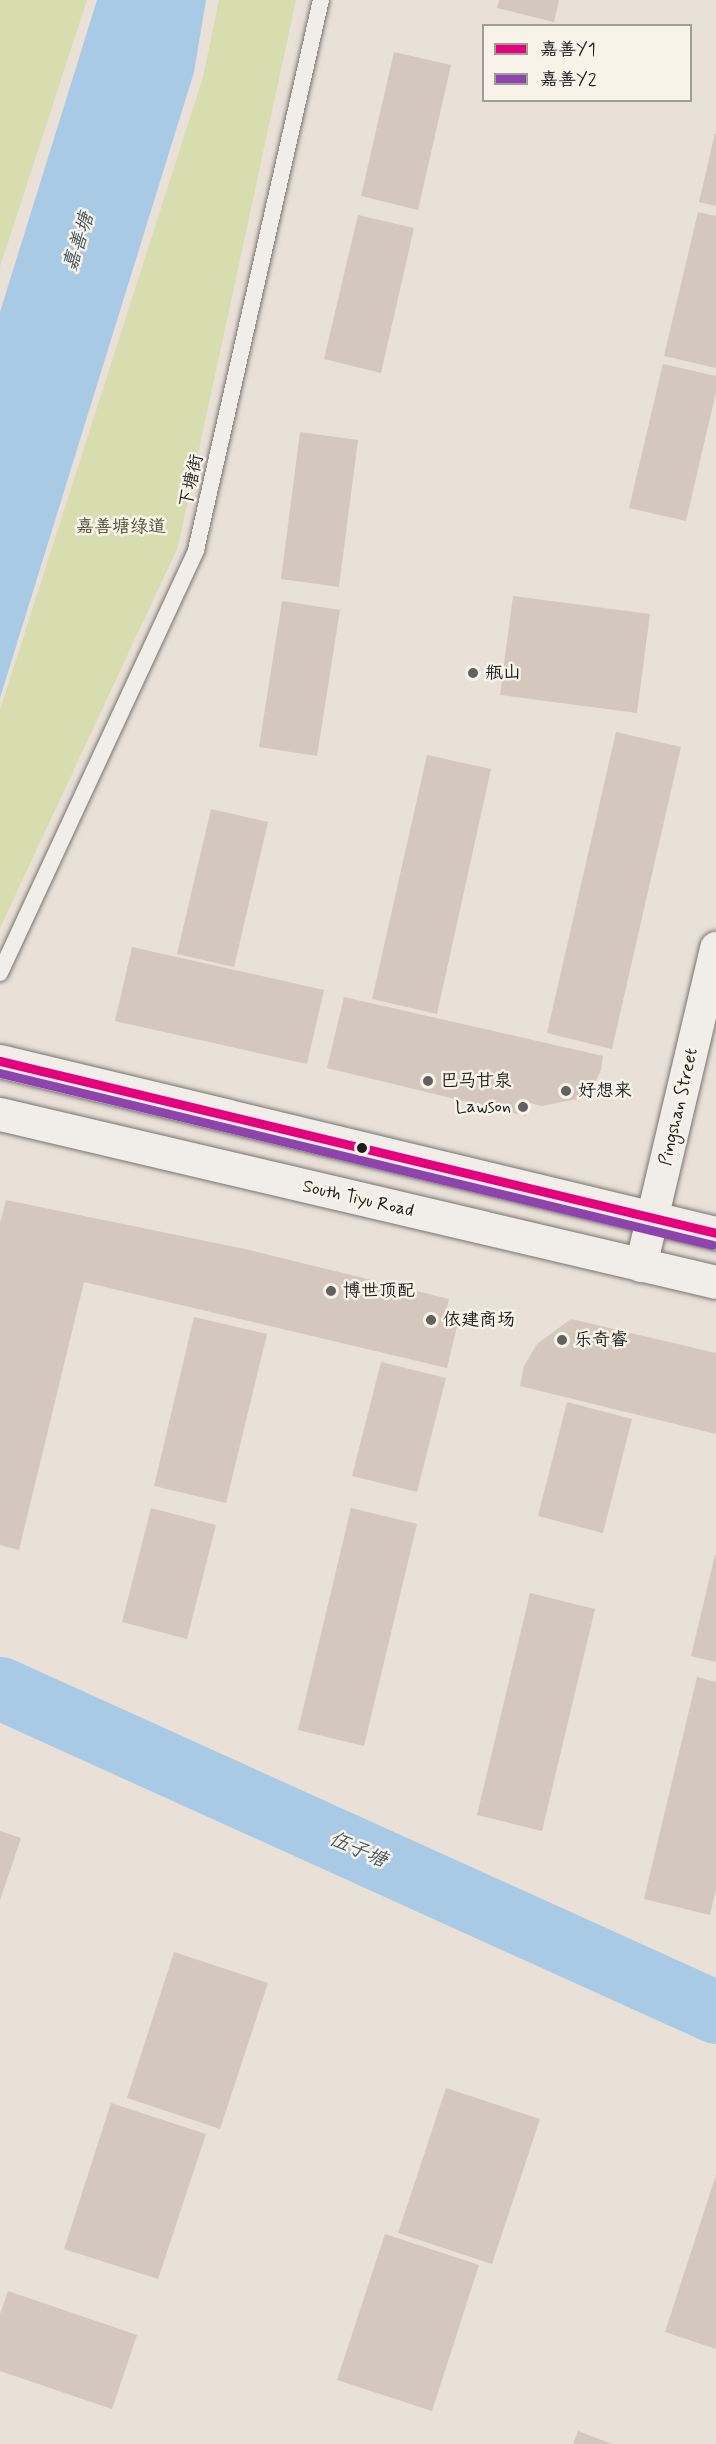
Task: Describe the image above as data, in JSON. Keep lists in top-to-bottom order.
{
  "streets": {
    "main road": ["South Tiyu Road"],
    "street": ["Pingshan Street"],
    "lane": ["下塘街"]
  },
  "crossings": [
    ["Pingshan Street", "South Tiyu Road"]
  ],
  "water": ["嘉善塘", "伍子塘"],
  "parks": ["嘉善塘绿道"],
  "places": [
    "瓶山",
    "巴马甘泉",
    "好想来",
    "Lawson",
    "博世顶配",
    "依建商场",
    "乐奇睿"
  ],
  "lines": ["transit line 嘉善Y1", "transit line 嘉善Y2"],
  "legend": ["嘉善Y1", "嘉善Y2"]
}
